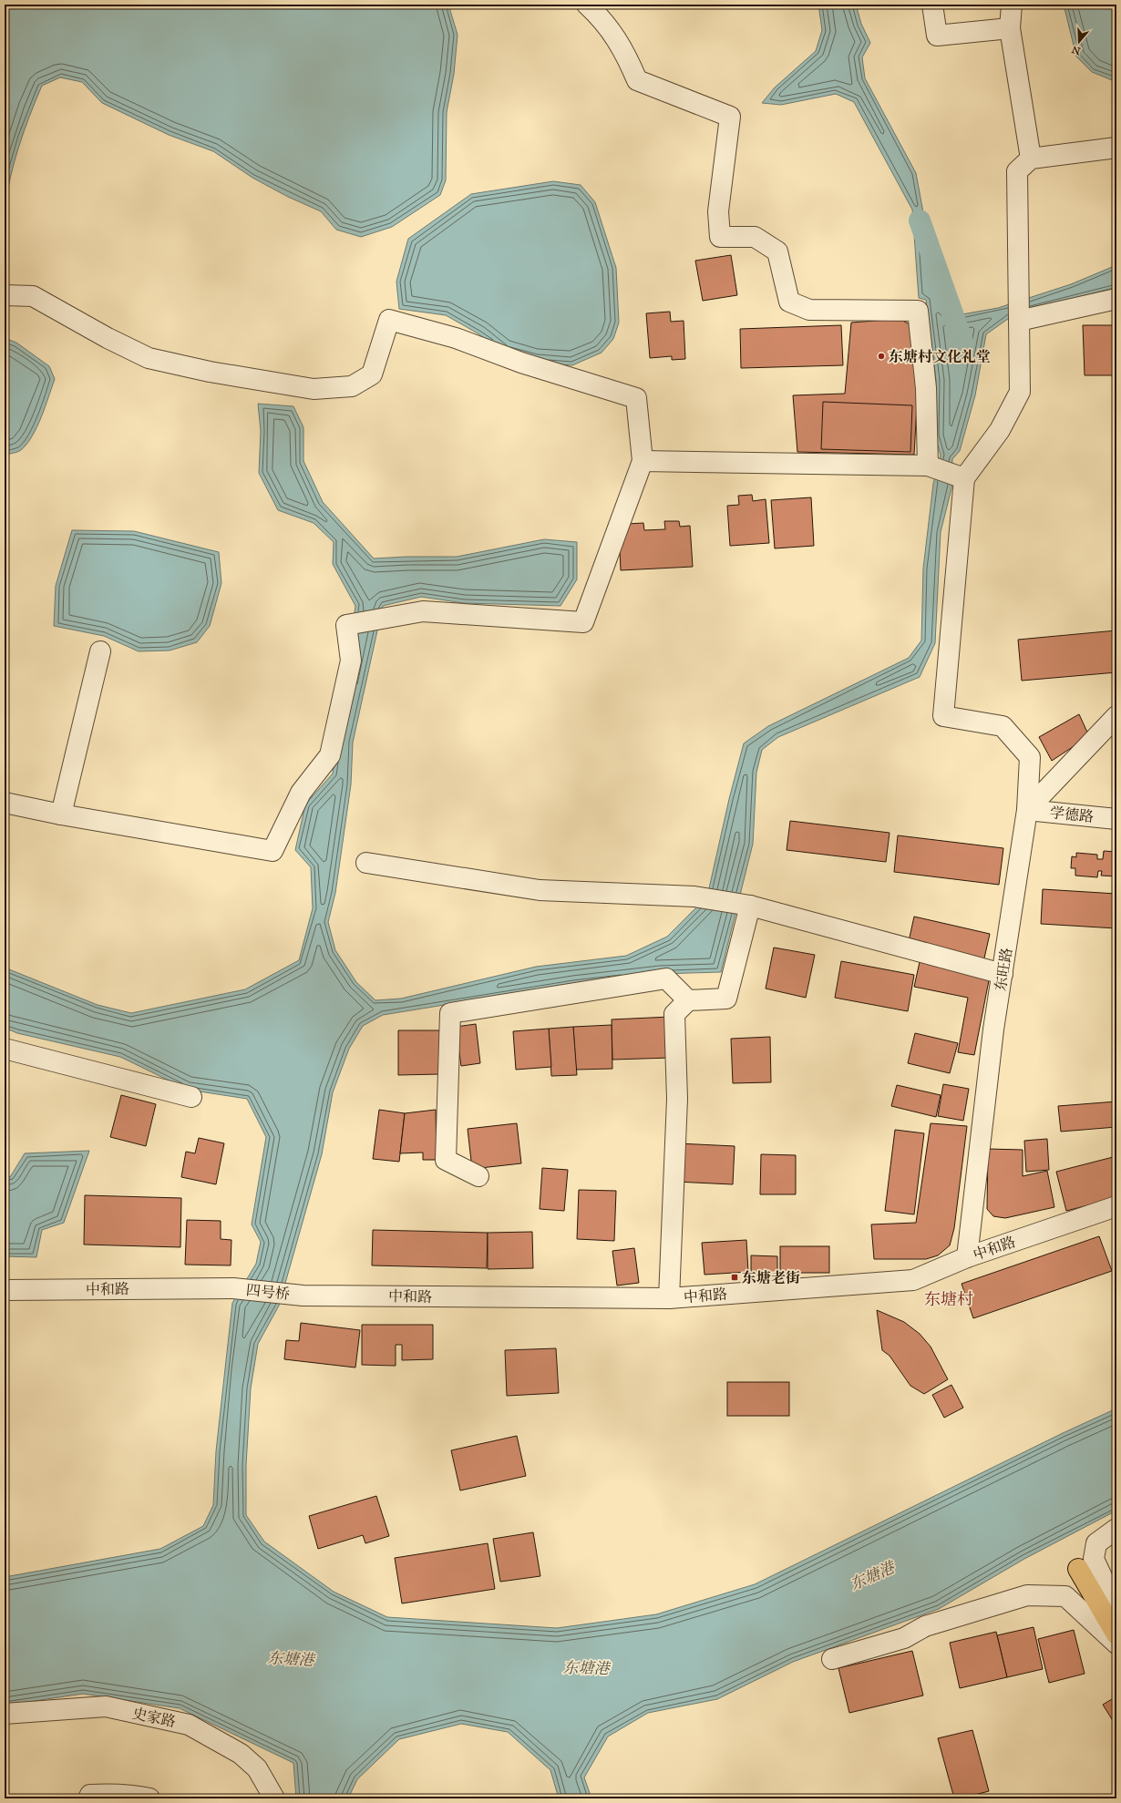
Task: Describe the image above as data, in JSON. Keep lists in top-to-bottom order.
{
  "streets": {
    "street": [
      "学德路",
      "东旺路",
      "中和路",
      "四号桥",
      "史家路"
    ]
  },
  "crossings": [
    ["学德路", "东旺路"],
    ["东旺路", "中和路"],
    ["中和路", "四号桥"]
  ],
  "districts": ["东塘村"],
  "water": ["东塘港"],
  "places": {
    "other": ["东塘村文化礼堂"],
    "transit": ["东塘老街"]
  },
  "north": "bottom"
}
